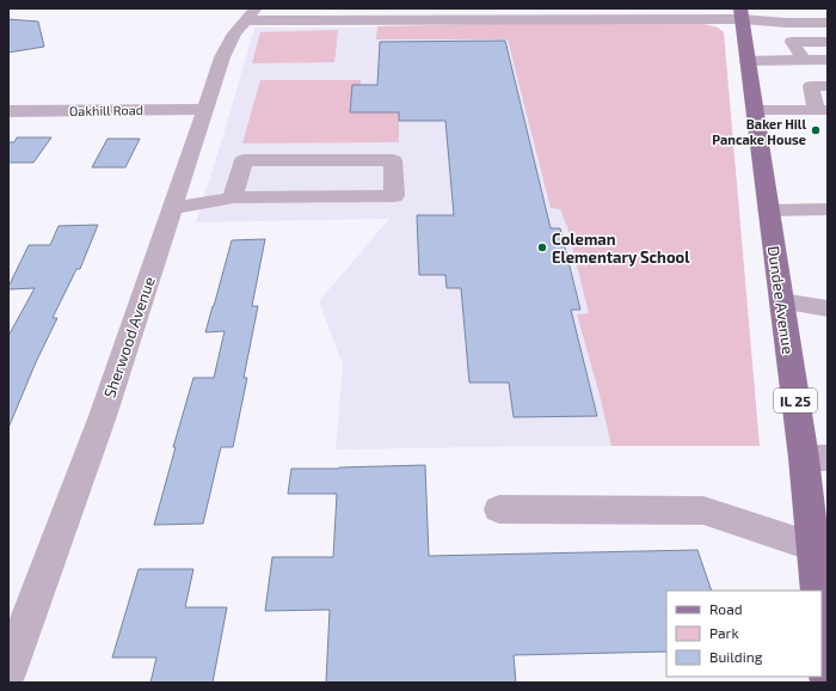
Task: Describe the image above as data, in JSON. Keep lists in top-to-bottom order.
{
  "streets": {
    "main road": ["Dundee Avenue", "IL 25"],
    "street": ["Oakhill Road", "Sherwood Avenue"]
  },
  "crossings": [
    ["Oakhill Road", "Sherwood Avenue"]
  ],
  "places": ["Baker Hill Pancake House", "Coleman Elementary School"],
  "legend": ["Road", "Park", "Building"]
}
